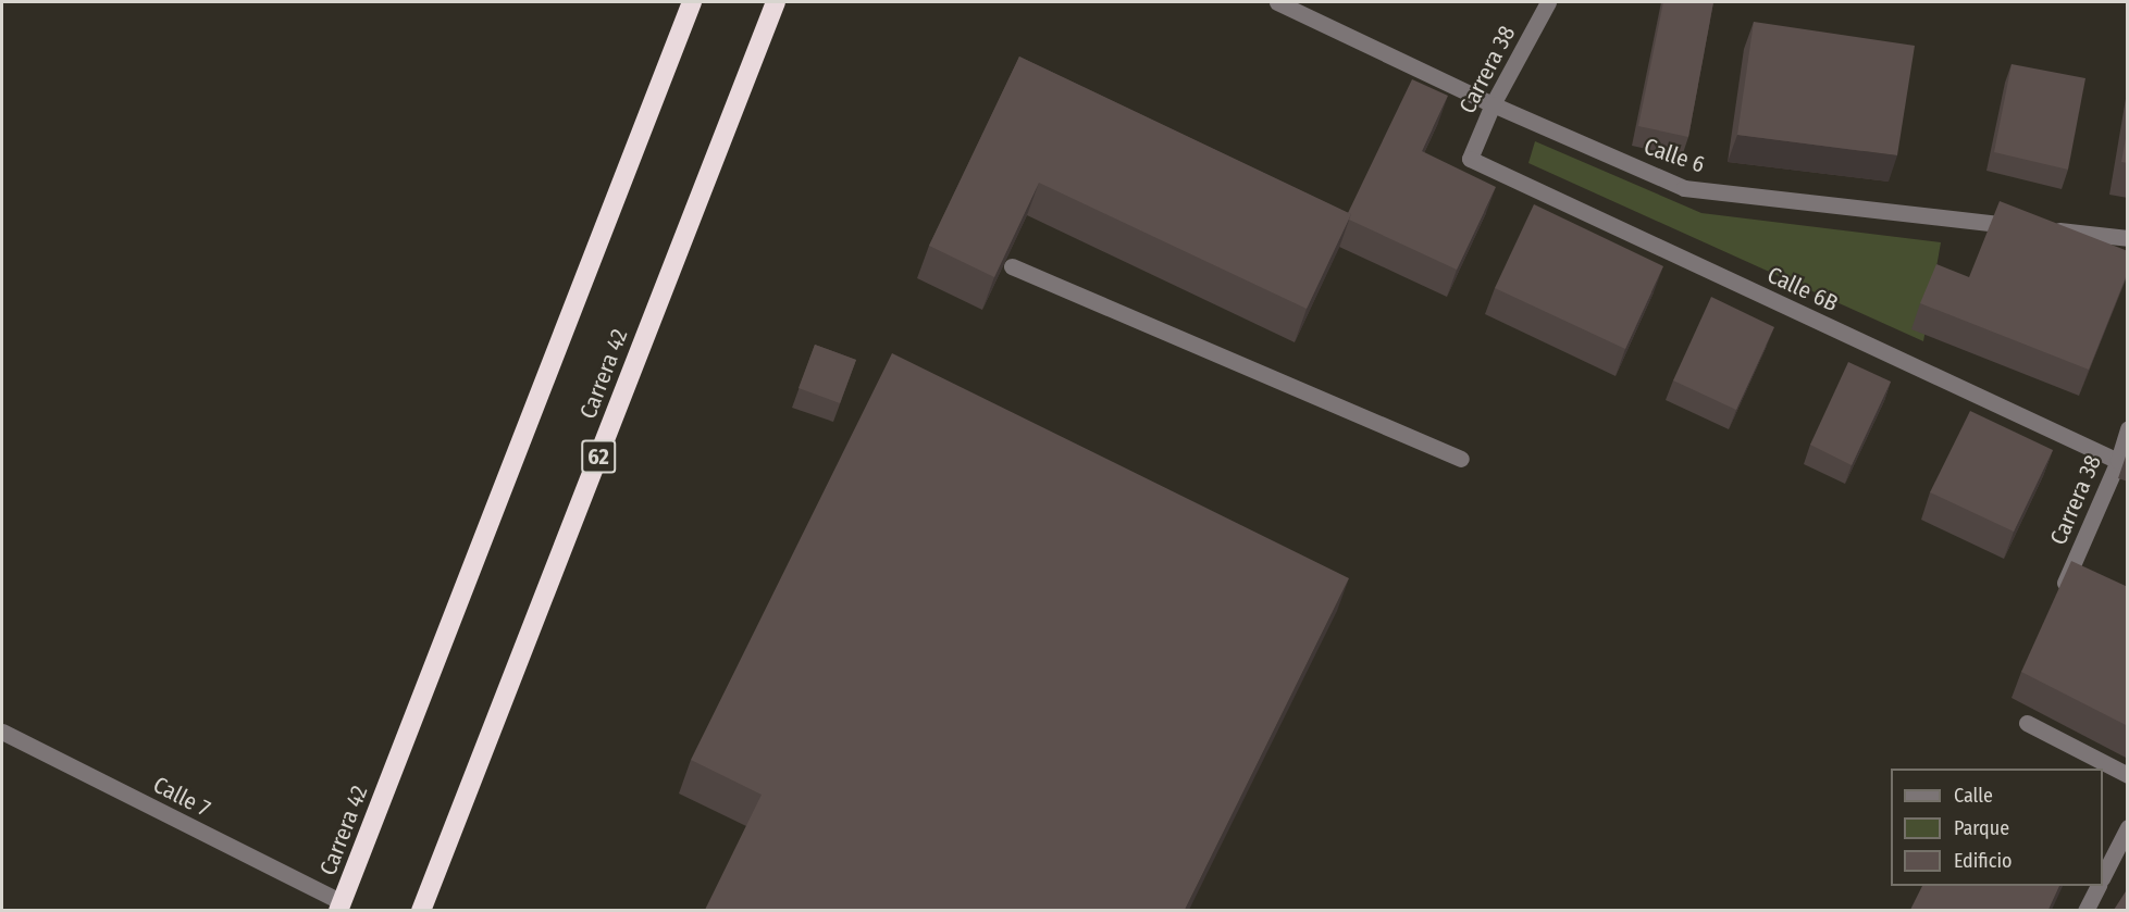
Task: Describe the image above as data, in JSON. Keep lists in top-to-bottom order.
{
  "streets": {
    "highway": ["Carrera 42", "62"],
    "street": [
      "Carrera 38",
      "Calle 6",
      "Calle 6B",
      "Calle 7"
    ]
  },
  "crossings": [
    ["Carrera 38", "Calle 6"],
    ["Carrera 38", "Calle 6B"],
    ["Carrera 42", "Calle 7"]
  ],
  "legend": ["Calle", "Parque", "Edificio"]
}
